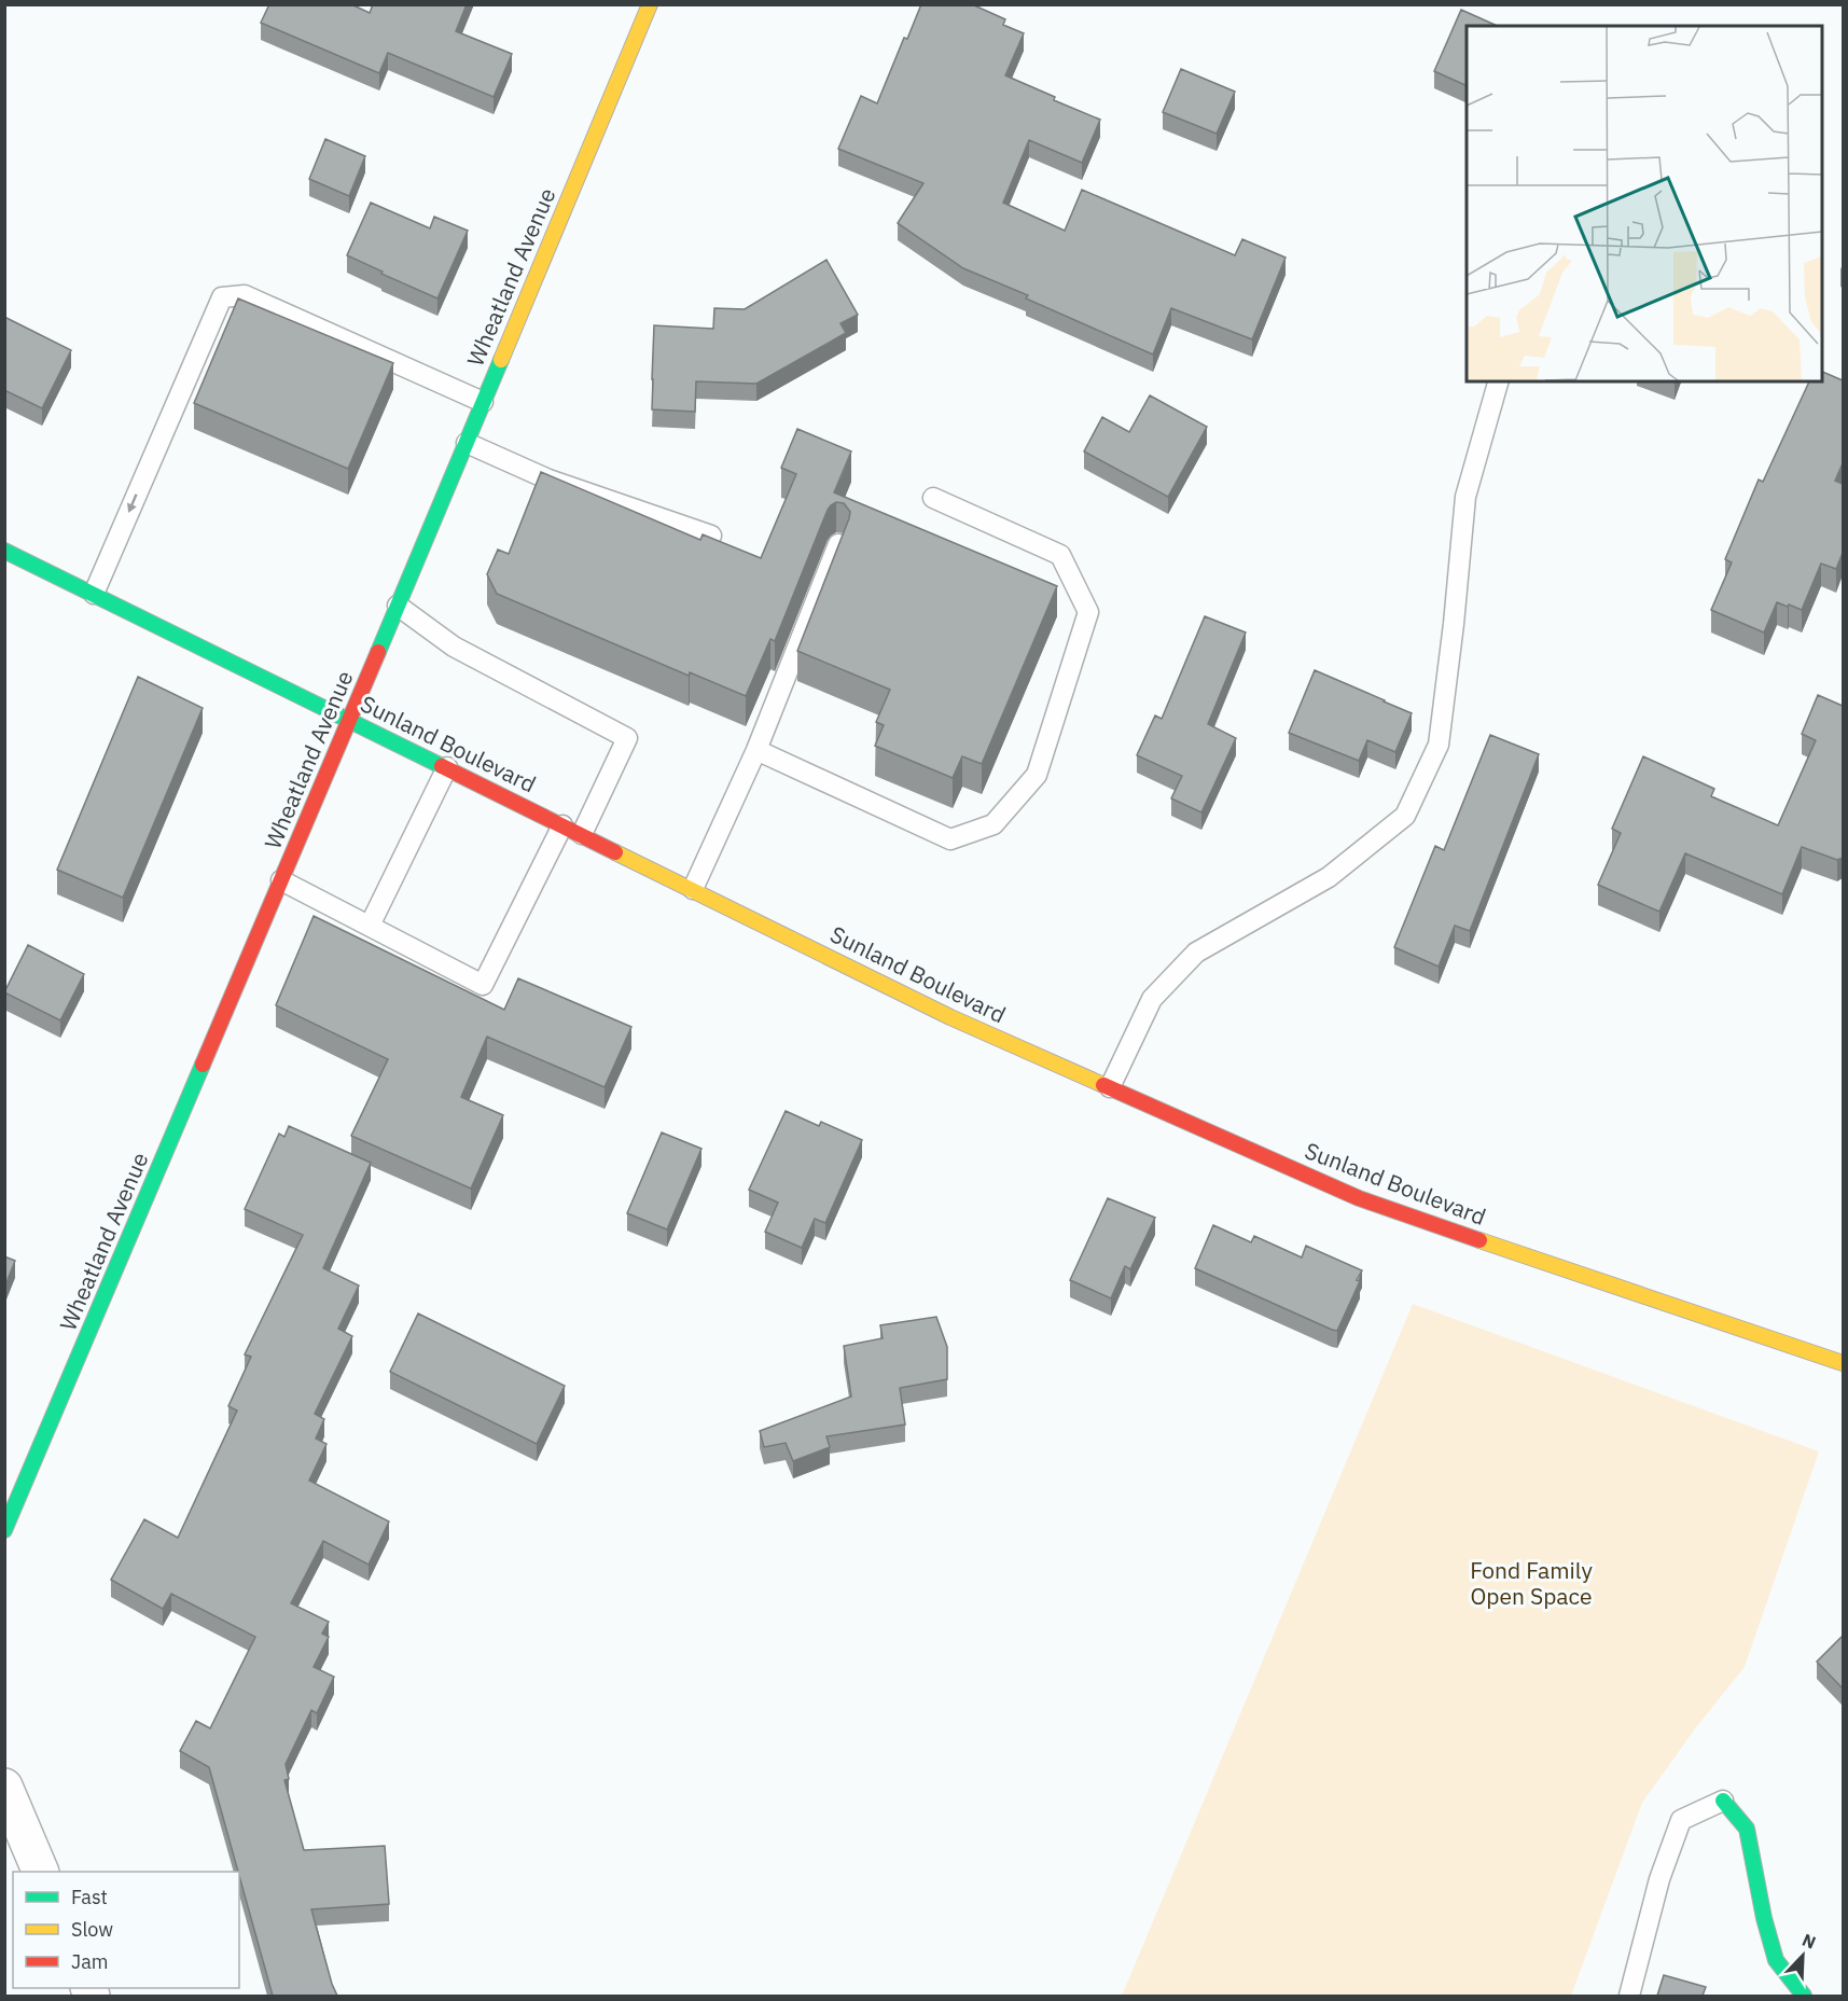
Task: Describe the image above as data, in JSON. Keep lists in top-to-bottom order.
{
  "streets": {
    "main road": ["Wheatland Avenue", "Sunland Boulevard"]
  },
  "crossings": [
    ["Wheatland Avenue", "Sunland Boulevard"]
  ],
  "parks": ["Fond Family Open Space"],
  "legend": ["Fast", "Slow", "Jam"],
  "north": "top right"
}
